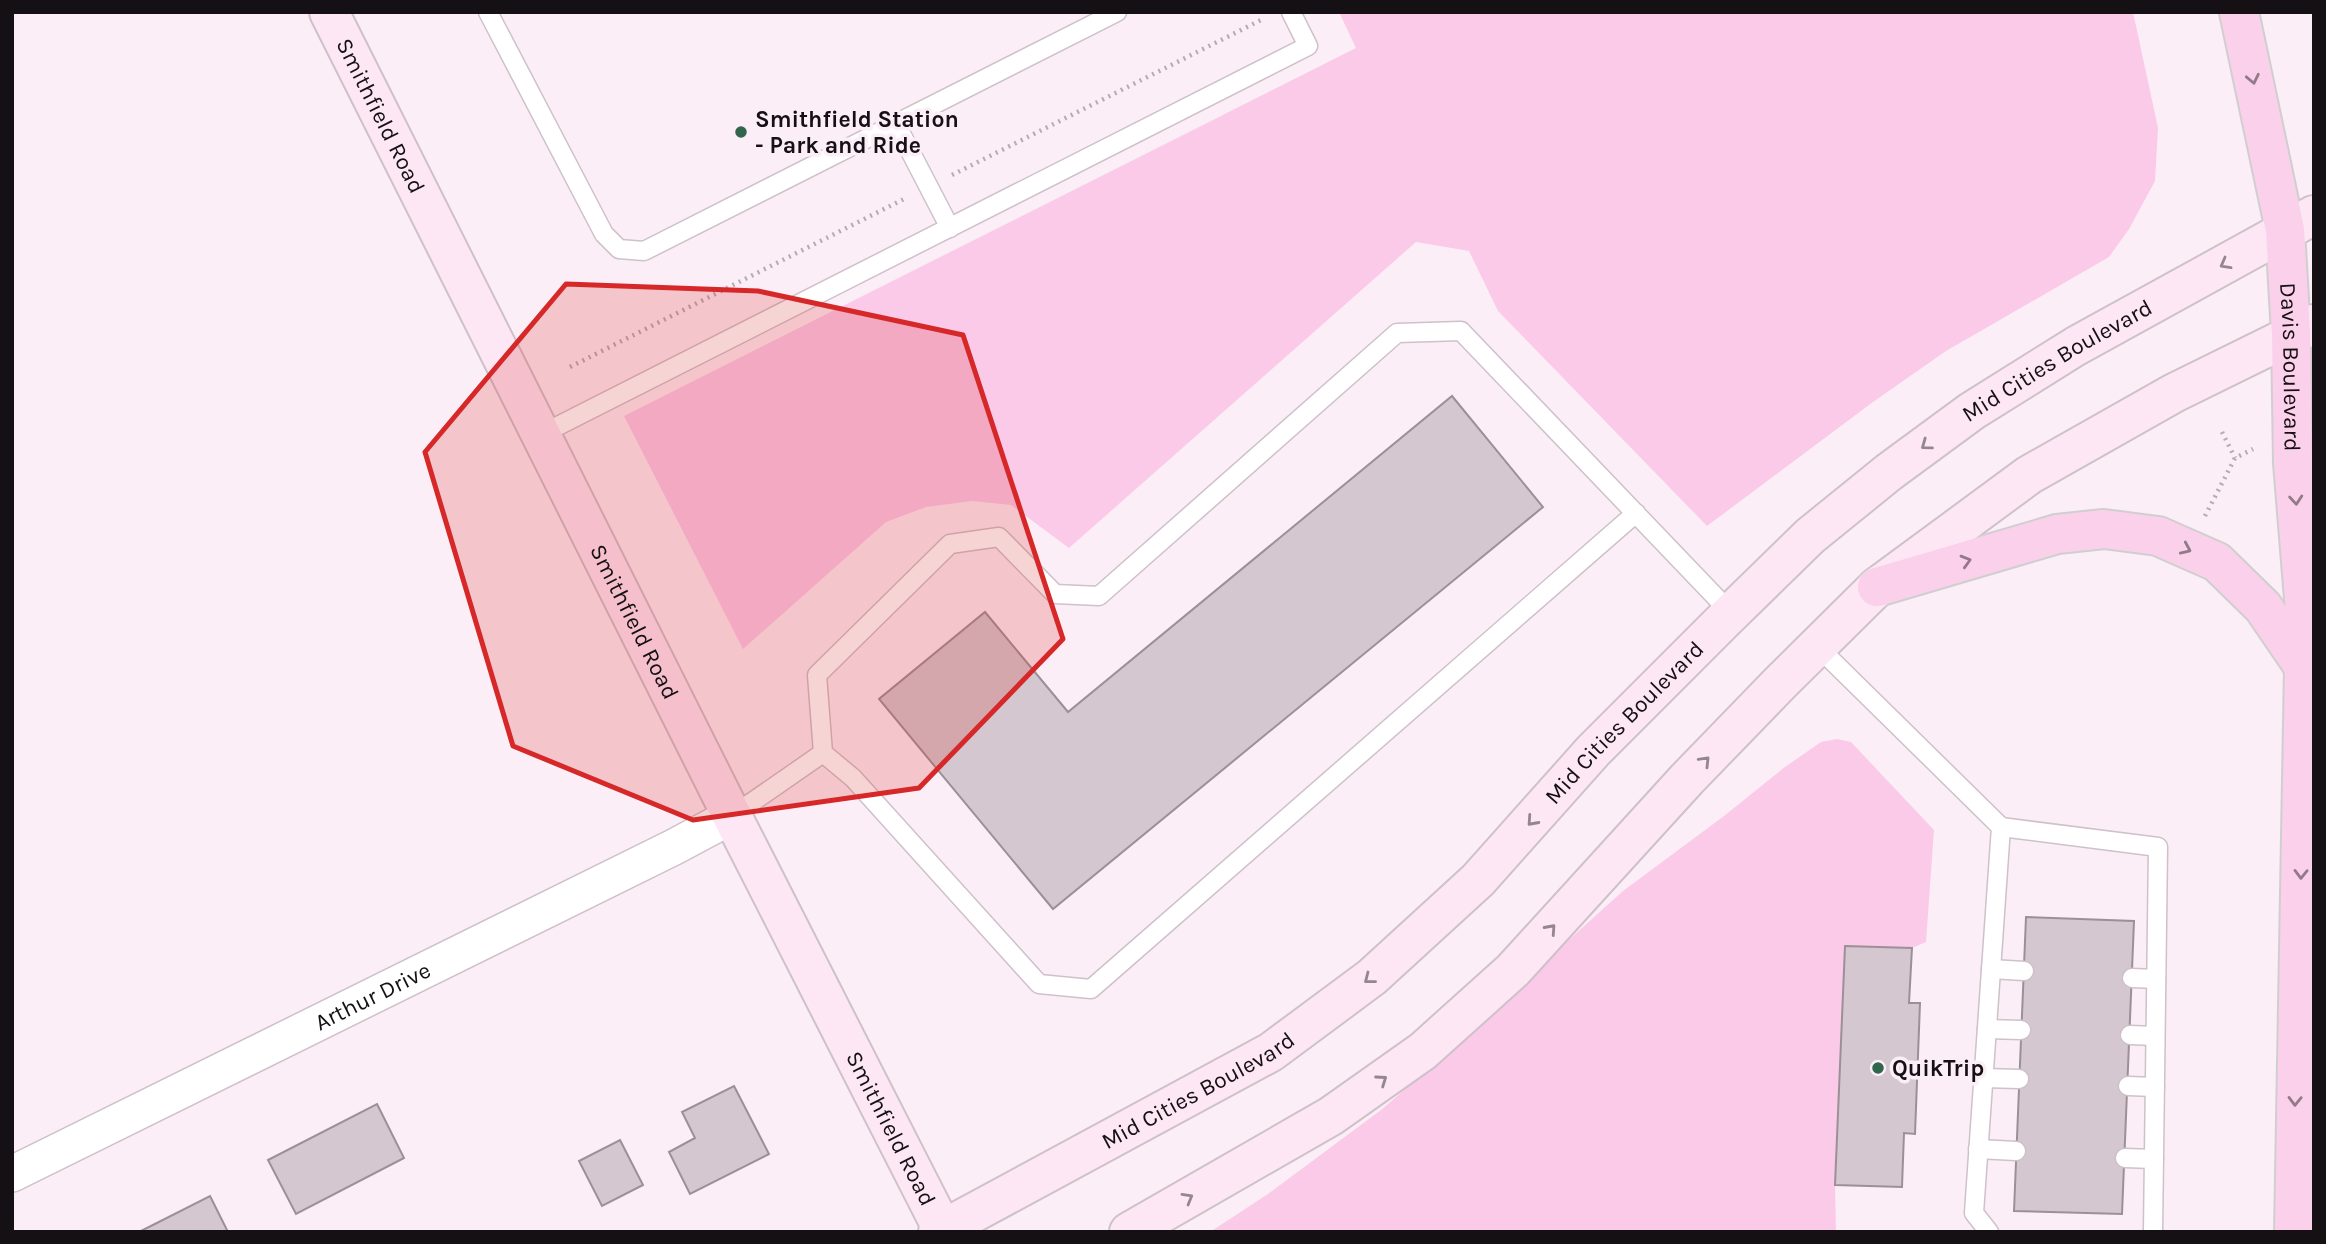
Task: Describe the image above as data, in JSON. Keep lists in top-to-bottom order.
{
  "streets": {
    "main road": ["Smithfield Road", "Mid Cities Boulevard", "Davis Boulevard"],
    "street": ["Arthur Drive"]
  },
  "crossings": [
    ["Smithfield Road", "Mid Cities Boulevard"],
    ["Smithfield Road", "Arthur Drive"],
    ["Mid Cities Boulevard", "Davis Boulevard"]
  ],
  "one_way": ["Davis Boulevard"],
  "places": ["Smithfield Station - Park and Ride", "QuikTrip"]
}
